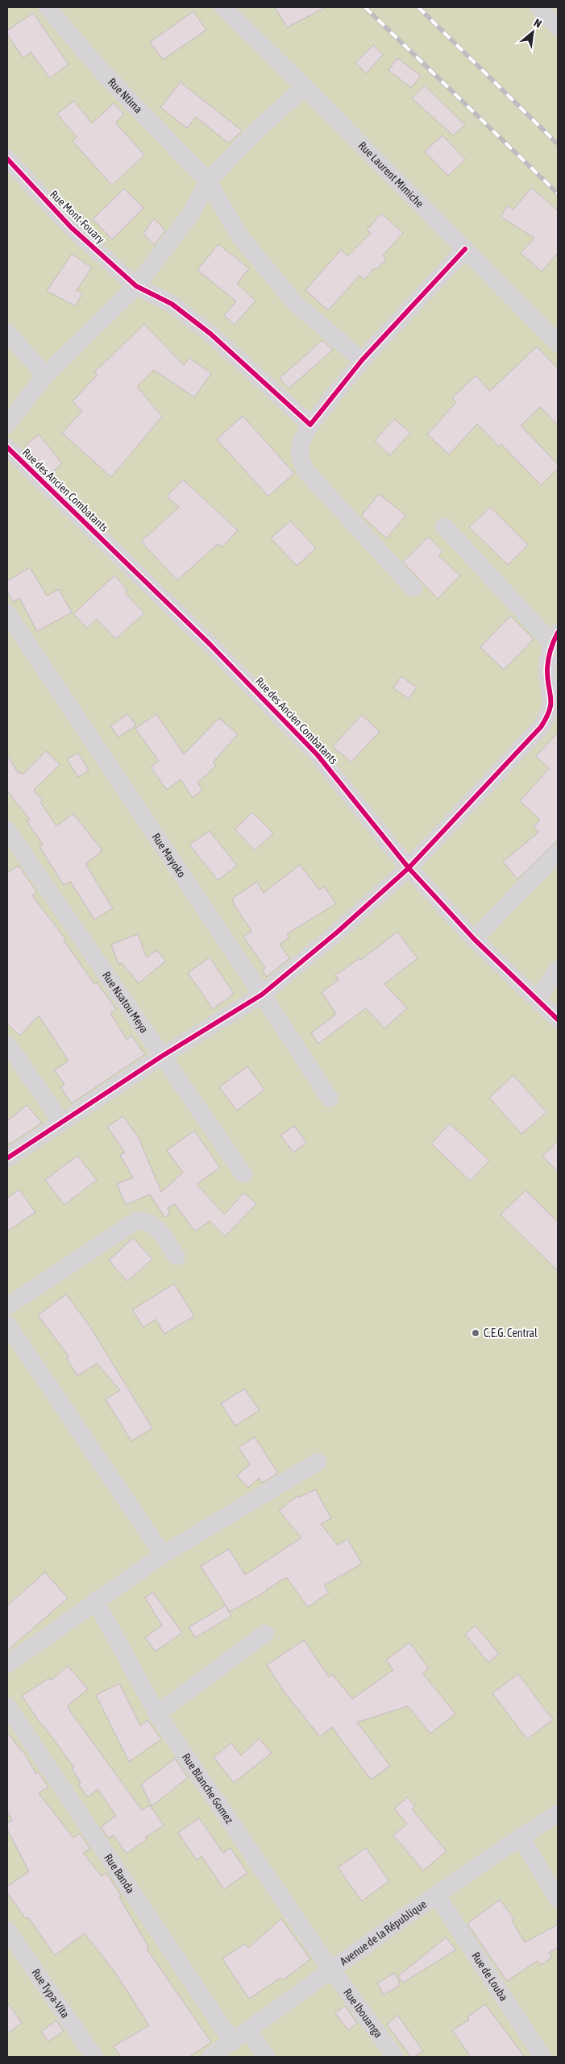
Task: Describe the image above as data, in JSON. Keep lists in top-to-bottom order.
{
  "streets": {
    "street": [
      "Rue Ntima",
      "Rue Laurent Mimiche",
      "Rue Mont-Fouary",
      "Rue des Ancien Combatants",
      "Rue Mayoko",
      "Rue Nsatou Meya",
      "Rue Blanche Gomez",
      "Rue Banda",
      "Avenue de la République",
      "Rue de Louba",
      "Rue Typa-Vita",
      "Rue Ibouanga"
    ]
  },
  "crossings": [
    ["Rue Blanche Gomez", "Avenue de la République"],
    ["Rue Blanche Gomez", "Rue Ibouanga"],
    ["Rue Banda", "Avenue de la République"],
    ["Avenue de la République", "Rue de Louba"],
    ["Avenue de la République", "Rue Ibouanga"]
  ],
  "places": ["C.E.G. Central"],
  "north": "top right"
}
